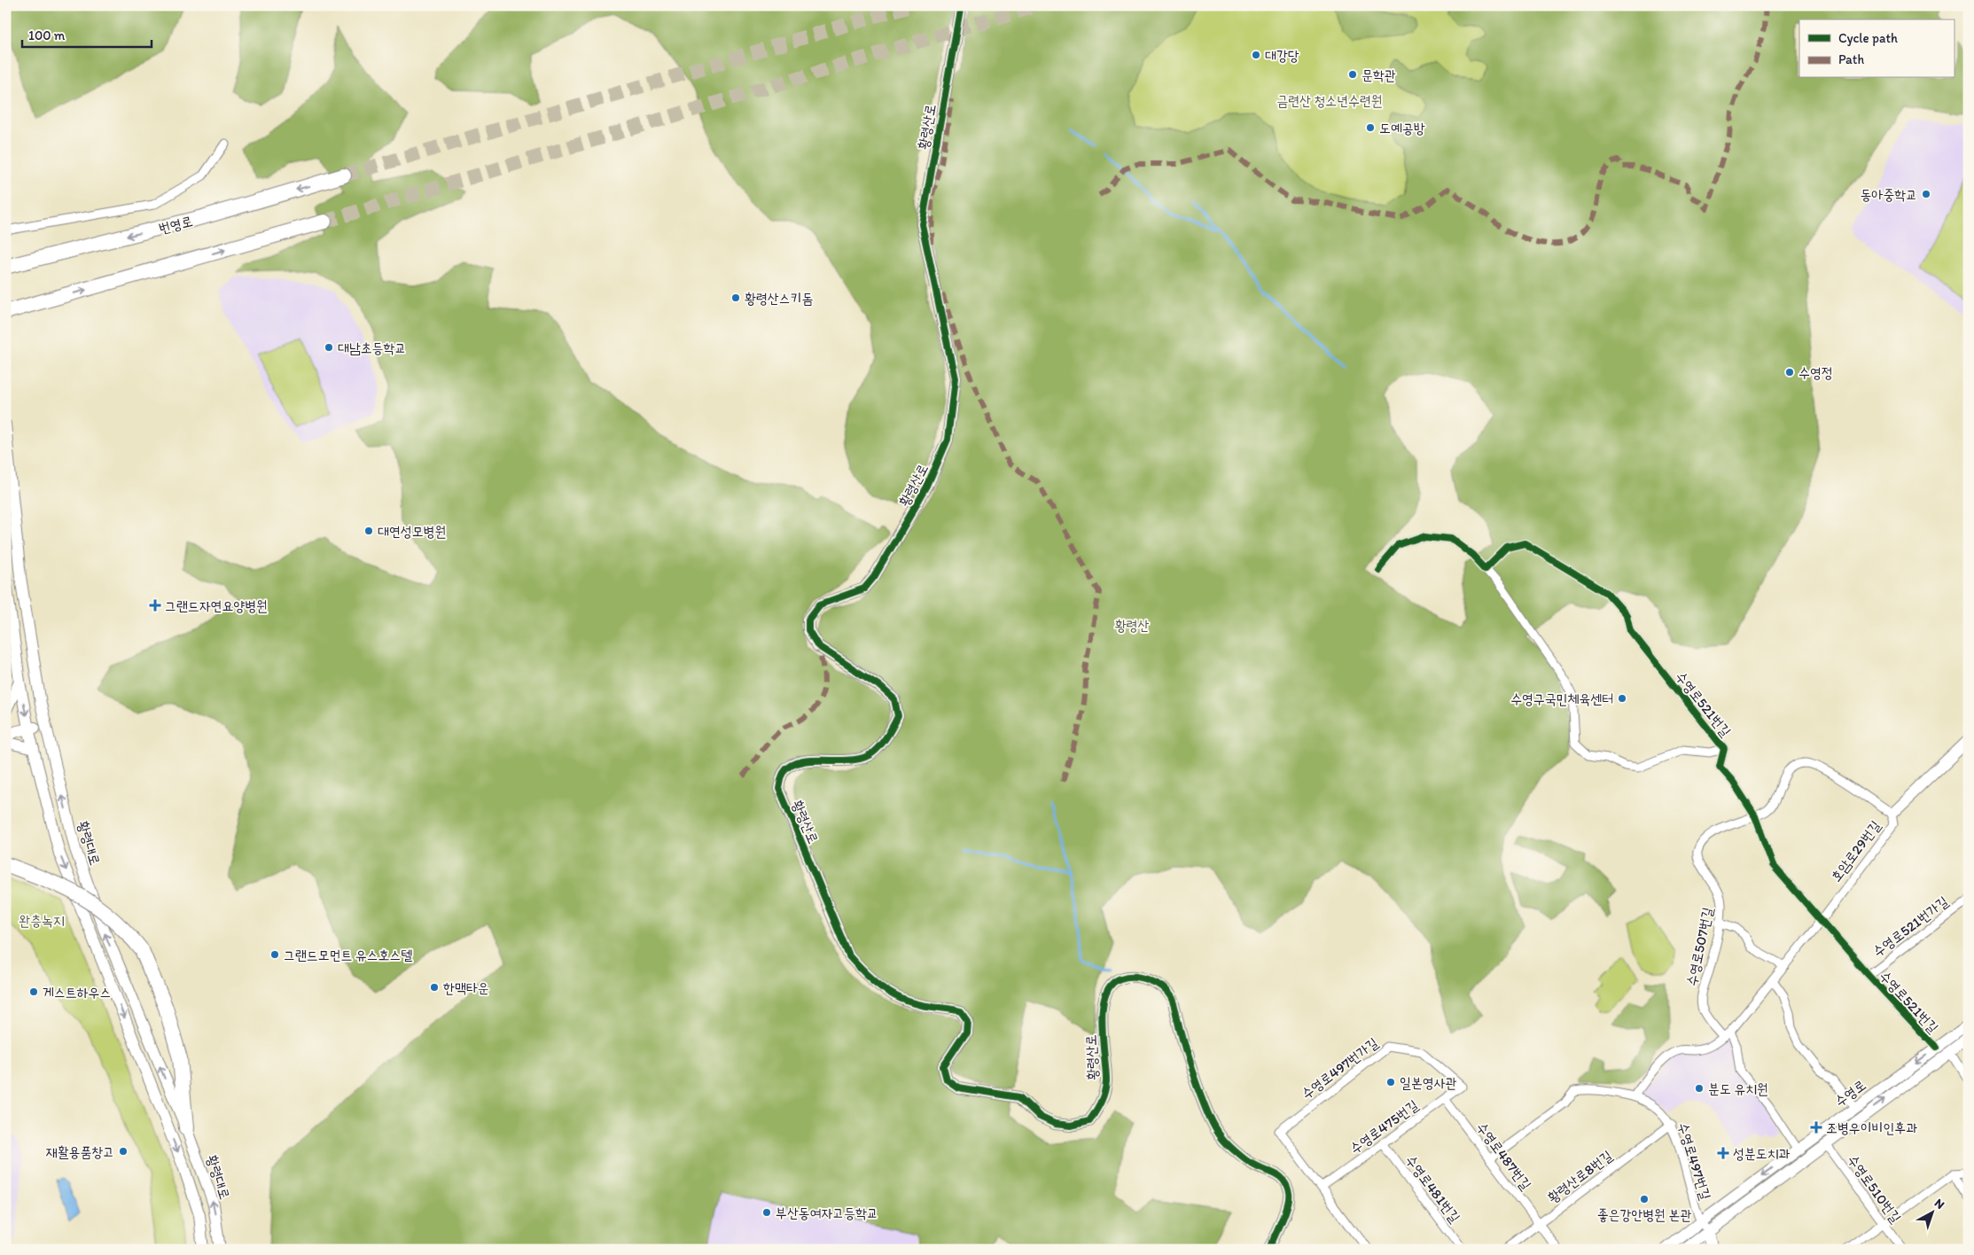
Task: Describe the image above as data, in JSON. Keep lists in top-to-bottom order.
{
  "streets": {
    "highway": ["번영로"],
    "main road": [
      "황령산로",
      "황령대로",
      "호암로29번길",
      "수영로"
    ],
    "street": [
      "수영로521번길",
      "수영로521번가길",
      "수영로507번길",
      "수영로497번가길",
      "수영로475번길",
      "수영로487번길",
      "수영로497번길",
      "황령산로8번길",
      "수영로481번길",
      "수영로510번길"
    ]
  },
  "crossings": [
    ["수영로521번길", "호암로29번길"],
    ["수영로521번길", "수영로521번가길"],
    ["수영로521번길", "수영로507번길"],
    ["수영로521번길", "수영로"],
    ["호암로29번길", "수영로507번길"],
    ["호암로29번길", "수영로497번길"],
    ["수영로507번길", "수영로"],
    ["수영로497번가길", "수영로475번길"],
    ["수영로", "수영로497번길"],
    ["수영로", "수영로510번길"],
    ["수영로475번길", "수영로487번길"],
    ["수영로475번길", "수영로481번길"],
    ["수영로487번길", "수영로497번길"],
    ["수영로487번길", "황령산로8번길"],
    ["수영로497번길", "황령산로8번길"]
  ],
  "parks": ["금련산 청소년수련원", "황령산", "완층녹지"],
  "places": {
    "other": [
      "대강당",
      "문학관",
      "도예공방",
      "동아중학교",
      "황령산스키돔",
      "대남초등학교",
      "수영정",
      "대연성모병원",
      "수영구국민체육센터",
      "그랜드모먼트 유스호스텔",
      "한맥타운",
      "게스트하우스",
      "일본영사관",
      "분도 유치원",
      "재활용품창고",
      "좋은강안병원 본관",
      "부산동여자고등학교"
    ],
    "health": ["그랜드자연요양병원", "조병우이비인후과", "성분도치과"]
  },
  "legend": ["Cycle path", "Path"],
  "scale_bar": "100 m",
  "north": "top right"
}
